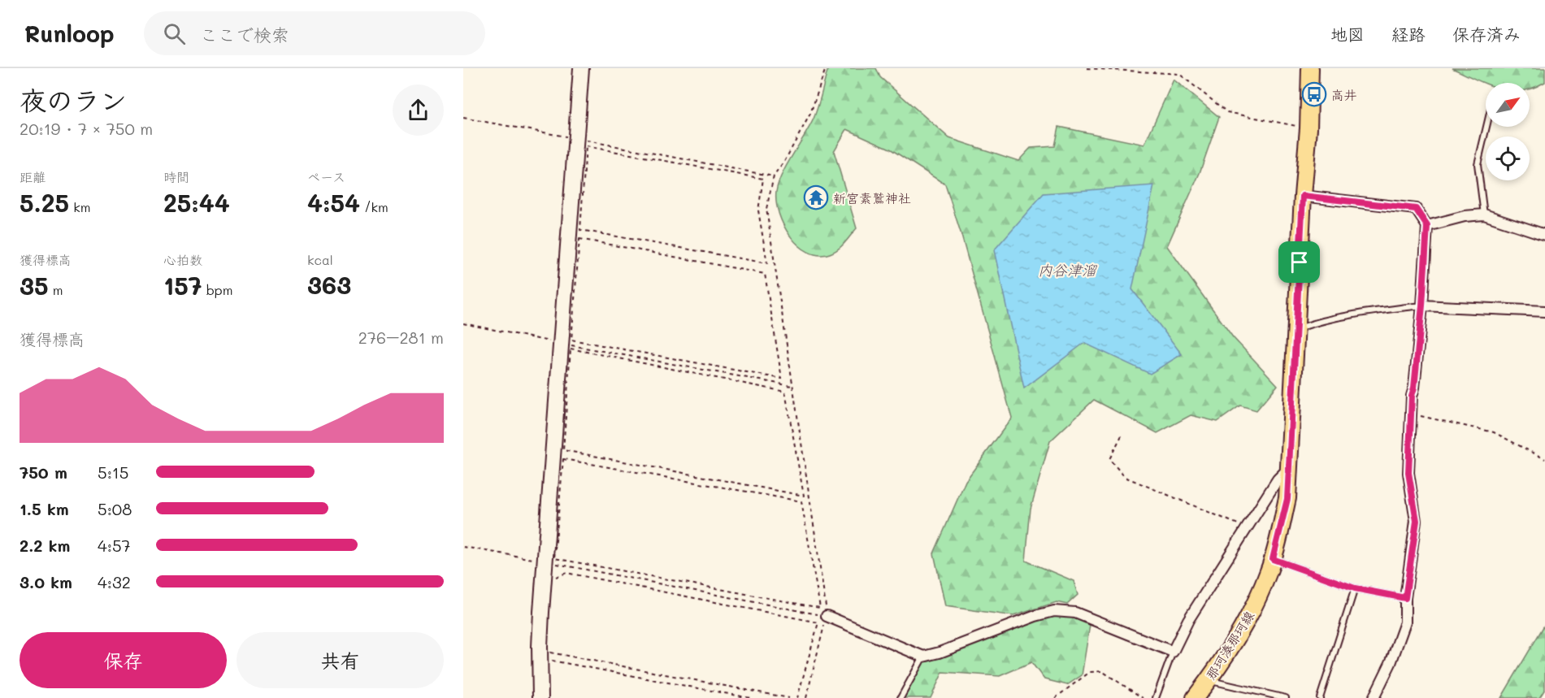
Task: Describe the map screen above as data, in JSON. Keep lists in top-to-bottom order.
{
  "streets": {
    "main road": ["那珂湊那珂線"]
  },
  "water": ["内谷津溜"],
  "places": {
    "bus stop": ["高井"],
    "temple": ["新宮素鷲神社"]
  },
  "north": "top right",
  "page": {
    "header": "Runloop",
    "search": "ここで検索",
    "nav": ["地図", "経路", "保存済み"],
    "heading": ["夜のラン", "20:19 · 7 × 750 m"],
    "stats": [
      ["距離", "5.25 km"],
      ["時間", "25:44"],
      ["ペース", "4:54 /km"],
      ["獲得標高", "35 m"],
      ["心拍数", "157 bpm"],
      ["kcal", "363"]
    ],
    "chart": ["獲得標高", "276–281 m"],
    "list": [
      {
        "name": "750 m",
        "note": "5:15"
      },
      {
        "name": "1.5 km",
        "note": "5:08"
      },
      {
        "name": "2.2 km",
        "note": "4:57"
      },
      {
        "name": "3.0 km",
        "note": "4:32"
      }
    ],
    "buttons": ["保存", "共有"]
  }
}
